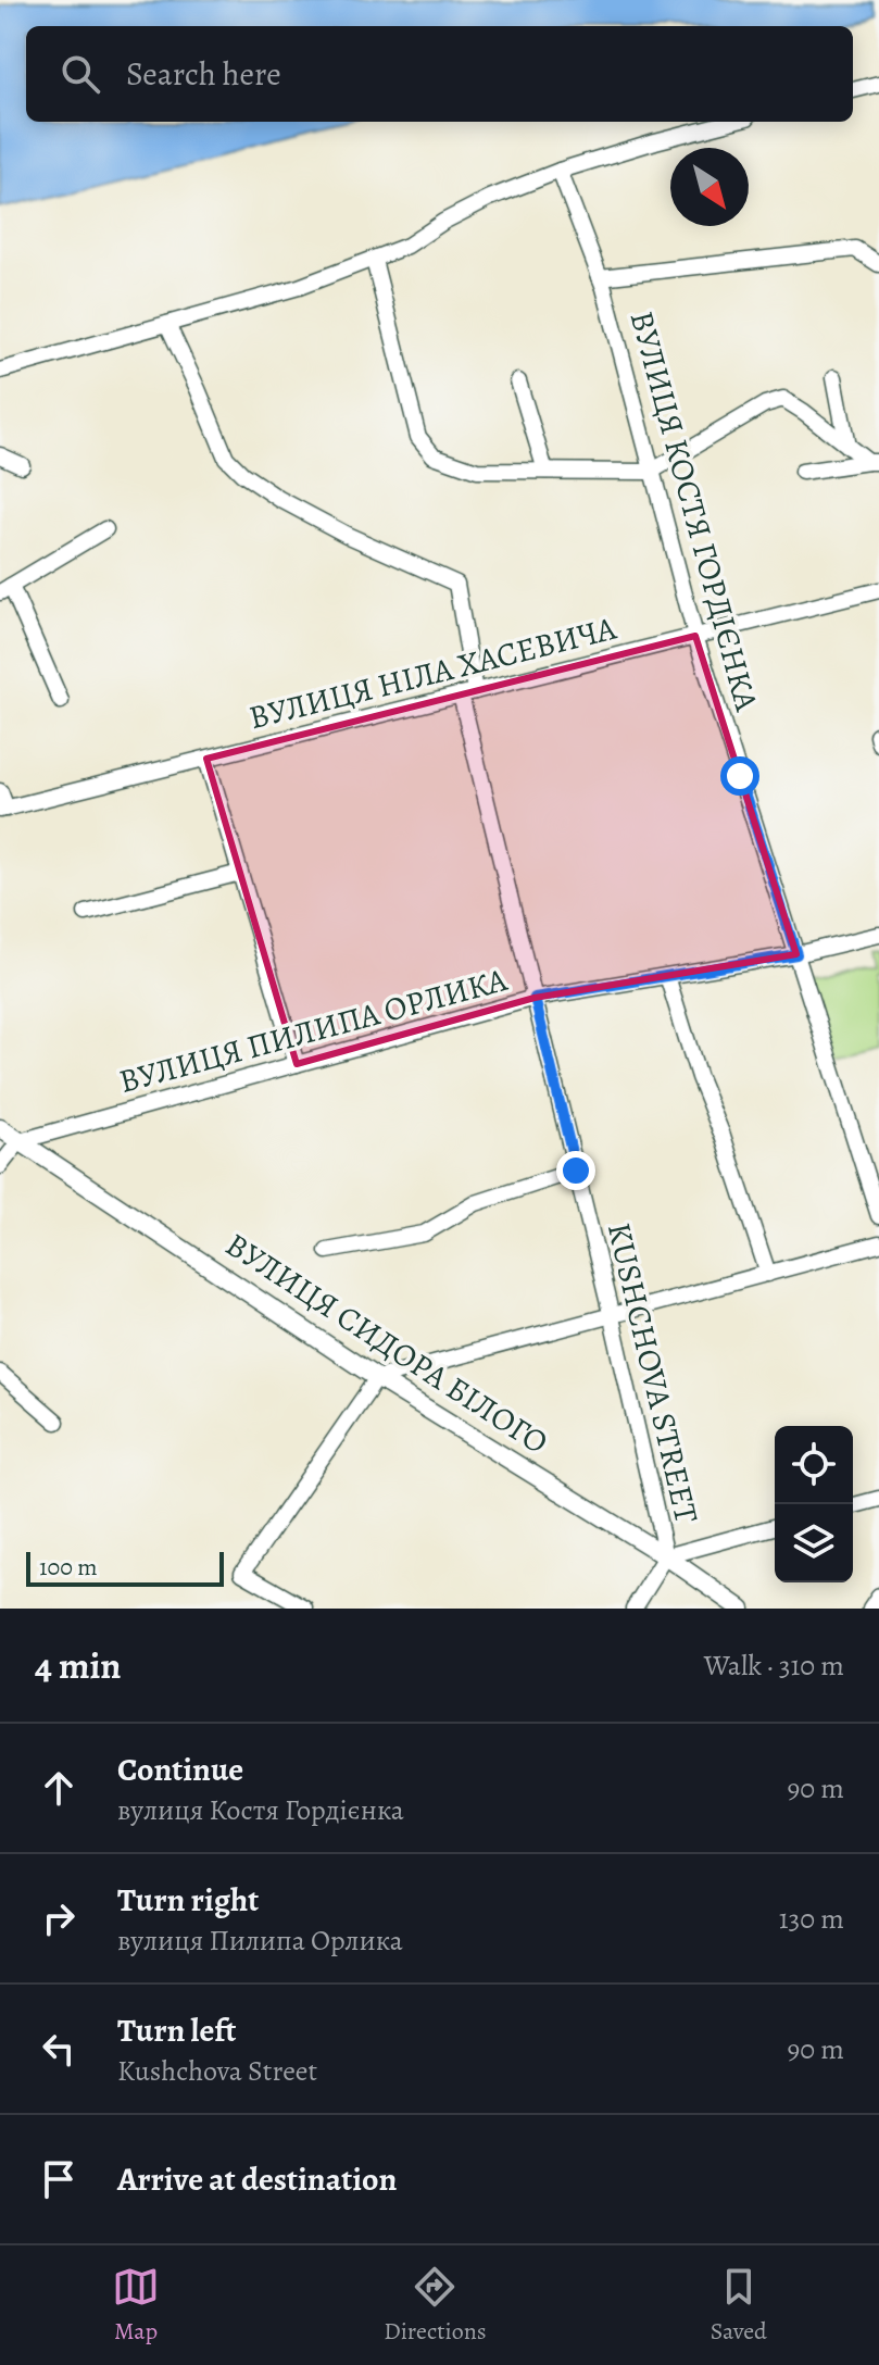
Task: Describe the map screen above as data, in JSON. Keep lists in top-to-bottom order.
{
  "streets": {
    "street": [
      "ВУЛИЦЯ КОСТЯ ГОРДІЄНКА",
      "ВУЛИЦЯ НІЛА ХАСЕВИЧА",
      "ВУЛИЦЯ ПИЛИПА ОРЛИКА",
      "ВУЛИЦЯ СИДОРА БІЛОГО",
      "KUSHCHOVA STREET"
    ]
  },
  "crossings": [
    ["ВУЛИЦЯ КОСТЯ ГОРДІЄНКА", "ВУЛИЦЯ НІЛА ХАСЕВИЧА"],
    ["ВУЛИЦЯ КОСТЯ ГОРДІЄНКА", "ВУЛИЦЯ ПИЛИПА ОРЛИКА"],
    ["ВУЛИЦЯ НІЛА ХАСЕВИЧА", "KUSHCHOVA STREET"],
    ["ВУЛИЦЯ ПИЛИПА ОРЛИКА", "ВУЛИЦЯ СИДОРА БІЛОГО"],
    ["ВУЛИЦЯ ПИЛИПА ОРЛИКА", "KUSHCHOVA STREET"],
    ["ВУЛИЦЯ СИДОРА БІЛОГО", "KUSHCHOVA STREET"]
  ],
  "scale_bar": "100 m",
  "north": "bottom right",
  "page": {
    "search": "Search here",
    "scale": "100 m",
    "heading": ["4 min", "Walk · 310 m"],
    "list": [
      ["Continue", "вулиця Костя Гордієнка", "90 m"],
      ["Turn right", "вулиця Пилипа Орлика", "130 m"],
      ["Turn left", "Kushchova Street", "90 m"],
      "Arrive at destination"
    ],
    "nav": ["Map", "Directions", "Saved"]
  }
}
